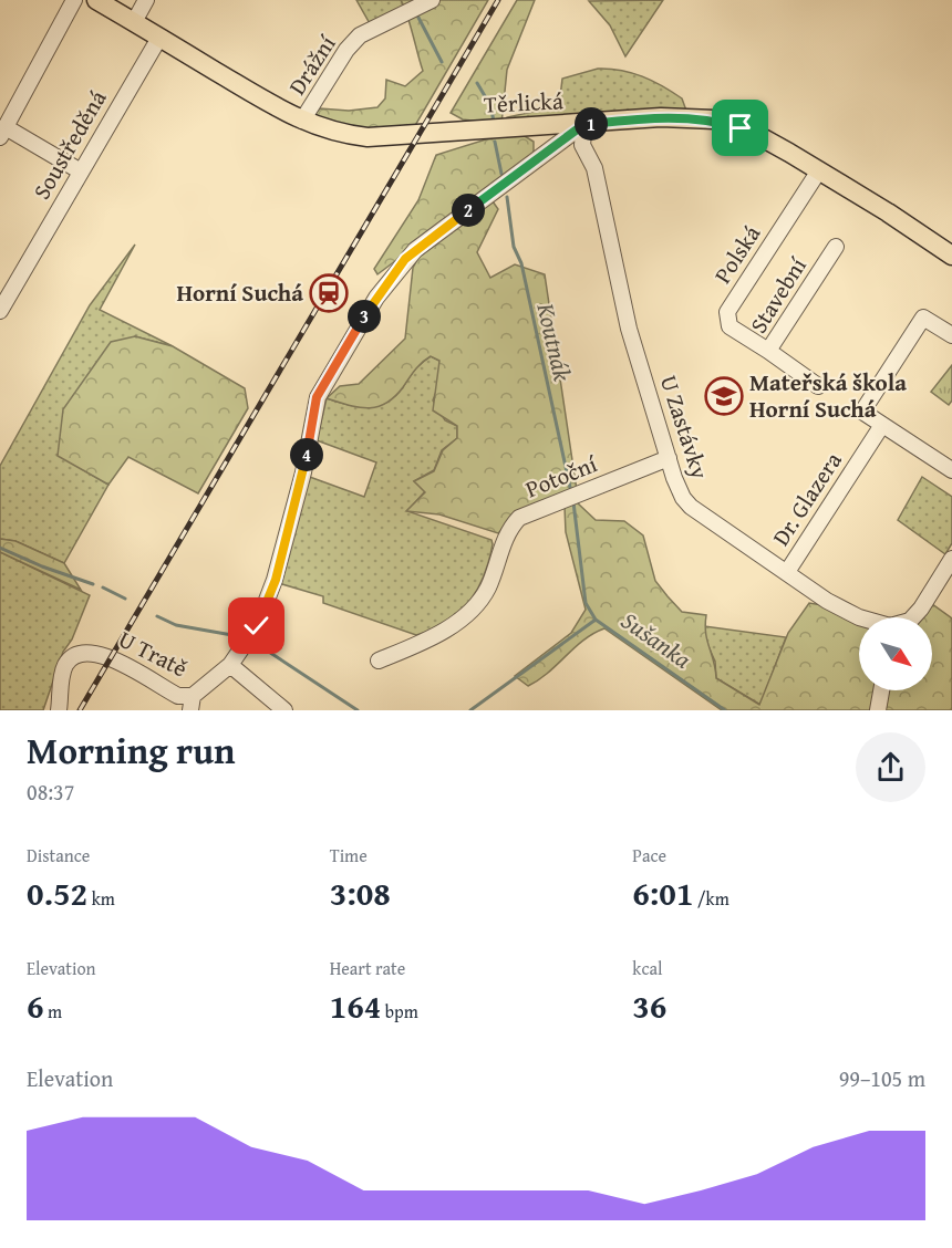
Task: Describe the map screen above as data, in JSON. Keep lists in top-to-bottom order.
{
  "streets": {
    "main road": ["Těrlická"],
    "street": [
      "Drážní",
      "Soustředěná",
      "Polská",
      "Stavební",
      "U Zastávky",
      "Potoční",
      "Dr. Glazera",
      "U Tratě"
    ]
  },
  "crossings": [
    ["Drážní", "Těrlická"],
    ["Těrlická", "Soustředěná"],
    ["Těrlická", "Polská"],
    ["Těrlická", "U Zastávky"],
    ["Polská", "Stavební"],
    ["U Zastávky", "Potoční"],
    ["U Zastávky", "Dr. Glazera"]
  ],
  "water": ["Koutnák", "Sušanka"],
  "places": {
    "station": ["Horní Suchá"],
    "school or university": ["Mateřská škola Horní Suchá"]
  },
  "north": "bottom right",
  "page": {
    "pins": [
      "1",
      "2",
      "3",
      "4"
    ],
    "heading": ["Morning run", "08:37"],
    "stats": [
      ["Distance", "0.52 km"],
      ["Time", "3:08"],
      ["Pace", "6:01 /km"],
      ["Elevation", "6 m"],
      ["Heart rate", "164 bpm"],
      ["kcal", "36"]
    ],
    "chart": ["Elevation", "99–105 m"]
  }
}
